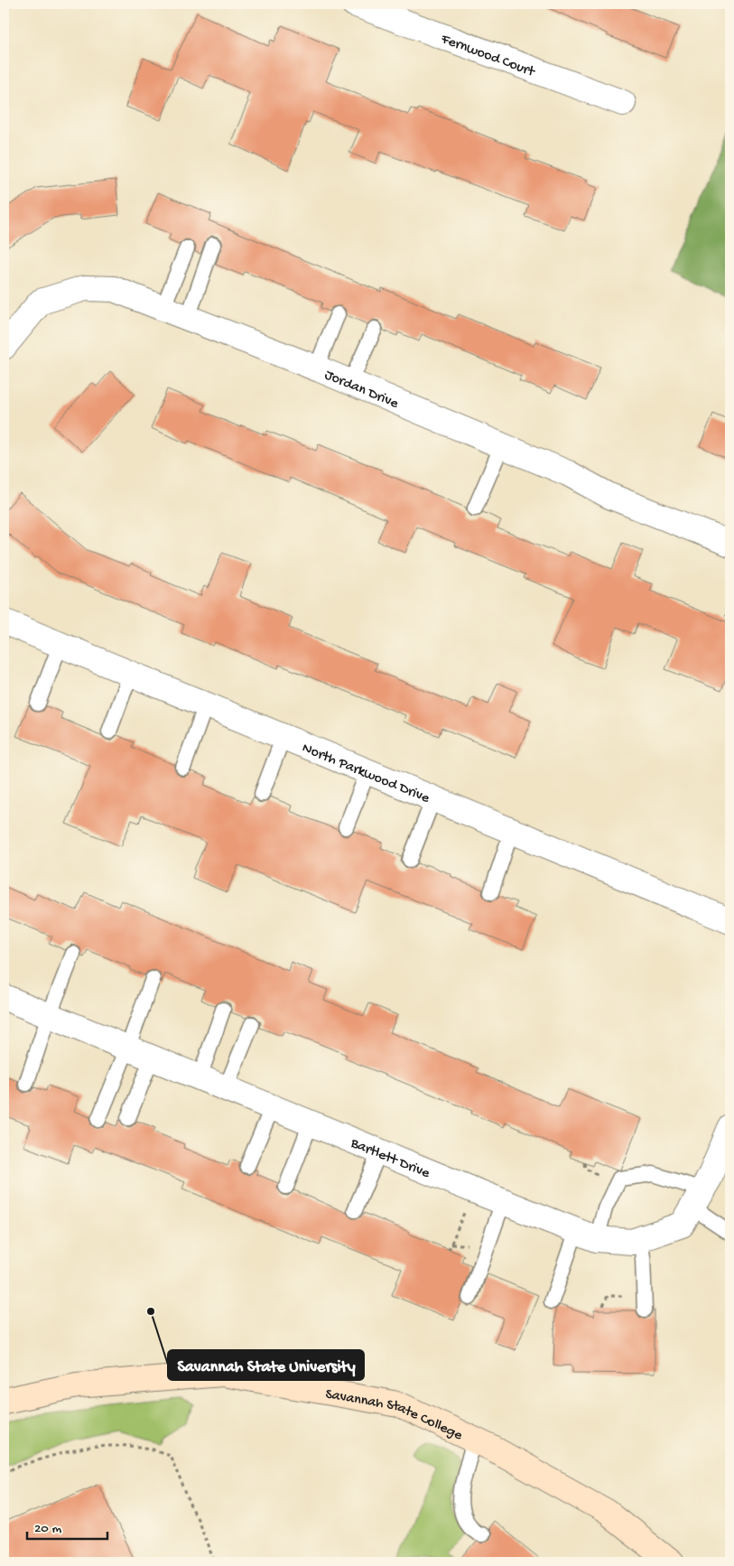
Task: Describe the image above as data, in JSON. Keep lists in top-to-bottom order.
{
  "streets": {
    "street": [
      "Fernwood Court",
      "Jordan Drive",
      "North Parkwood Drive",
      "Bartlett Drive",
      "Savannah State College"
    ]
  },
  "places": ["Savannah State University"],
  "scale_bar": "20 m"
}
